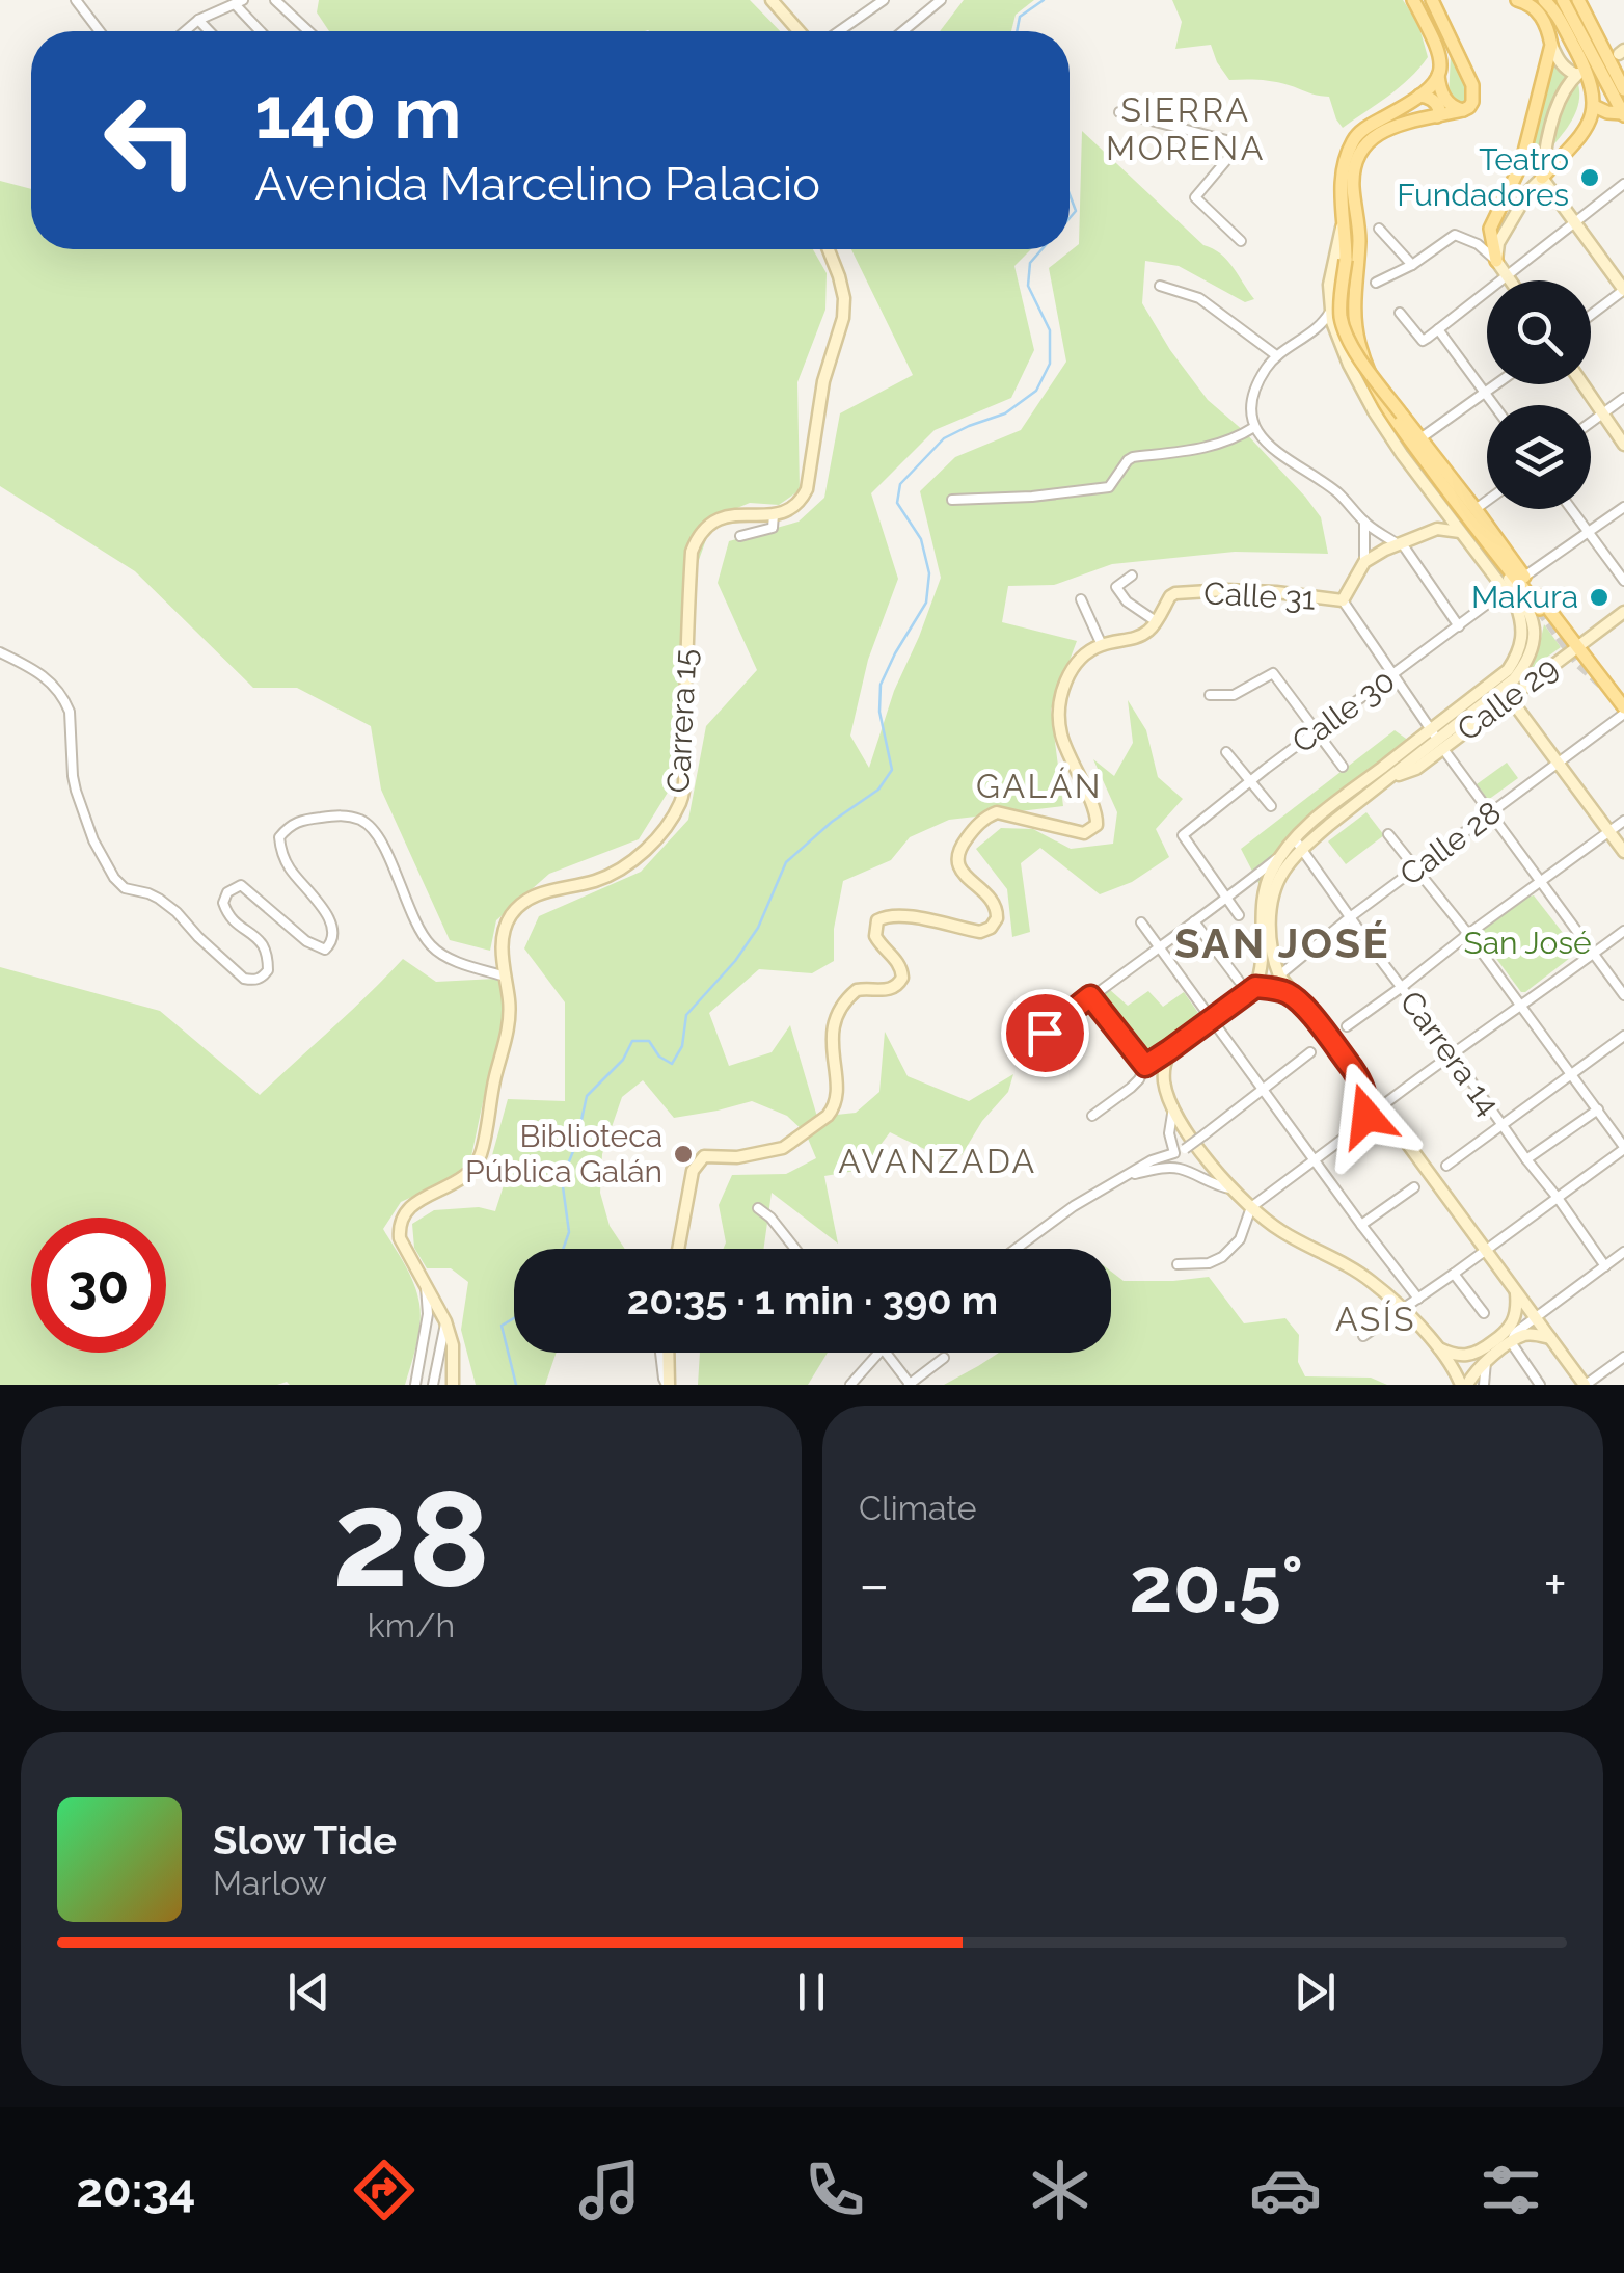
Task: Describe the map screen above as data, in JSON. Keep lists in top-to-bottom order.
{
  "streets": {
    "main road": ["Calle 31", "Calle 29", "Carrera 15"],
    "street": ["Calle 30", "Calle 28", "Carrera 14"]
  },
  "crossings": [
    ["Calle 28", "Carrera 14"]
  ],
  "districts": [
    "SIERRA MORENA",
    "GALÁN",
    "SAN JOSÉ",
    "AVANZADA",
    "ASÍS"
  ],
  "parks": ["San José"],
  "places": ["Teatro Fundadores", "Makura", "Biblioteca Pública Galán"],
  "page": {
    "turn": ["140 m", "Avenida Marcelino Palacio"],
    "limit": "30",
    "trip": "20:35 · 1 min · 390 m",
    "tile": [
      ["28", "km/h"],
      "Climate"
    ],
    "heat": ["−", "20.5°", "+"],
    "song": ["Slow Tide", "Marlow"],
    "tabs": "20:34"
  }
}
